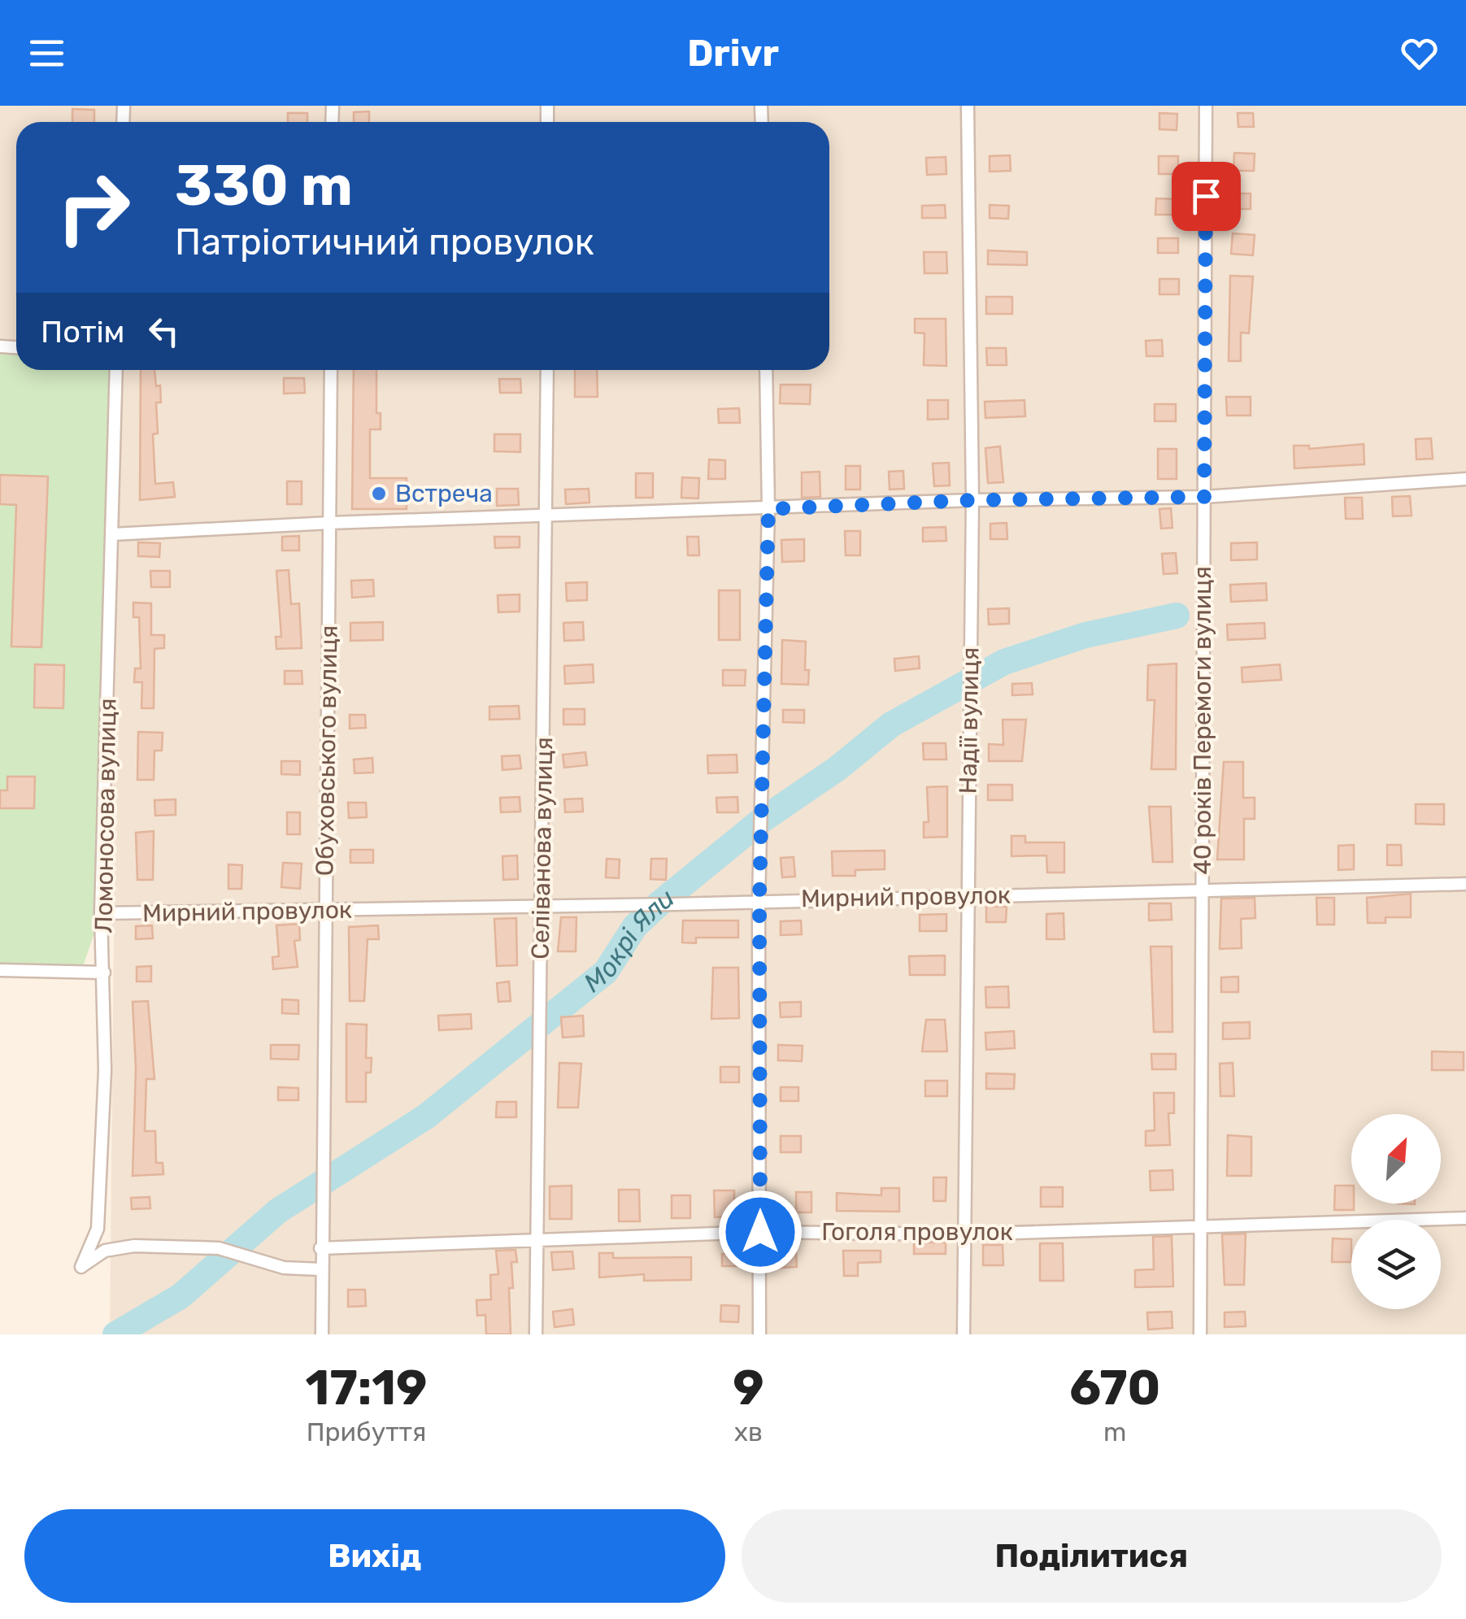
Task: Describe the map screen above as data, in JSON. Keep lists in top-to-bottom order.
{
  "streets": {
    "street": [
      "Надії вулиця",
      "40 років Перемоги вулиця",
      "Обуховського вулиця",
      "Ломоносова вулиця",
      "Селіванова вулиця",
      "Мирний провулок",
      "Гоголя провулок"
    ]
  },
  "crossings": [
    ["Надії вулиця", "Мирний провулок"],
    ["Надії вулиця", "Гоголя провулок"],
    ["40 років Перемоги вулиця", "Мирний провулок"],
    ["40 років Перемоги вулиця", "Гоголя провулок"],
    ["Обуховського вулиця", "Ломоносова вулиця"],
    ["Обуховського вулиця", "Мирний провулок"],
    ["Обуховського вулиця", "Гоголя провулок"],
    ["Ломоносова вулиця", "Мирний провулок"],
    ["Селіванова вулиця", "Мирний провулок"],
    ["Селіванова вулиця", "Гоголя провулок"]
  ],
  "water": ["Мокрі Яли"],
  "places": ["Встреча"],
  "north": "top right",
  "page": {
    "header": "Drivr",
    "turn": ["330 m", "Патріотичний провулок"],
    "then": "Потім",
    "eta": [
      "17:19",
      "Прибуття",
      "9",
      "хв",
      "670",
      "m"
    ],
    "buttons": ["Вихід", "Поділитися"]
  }
}
